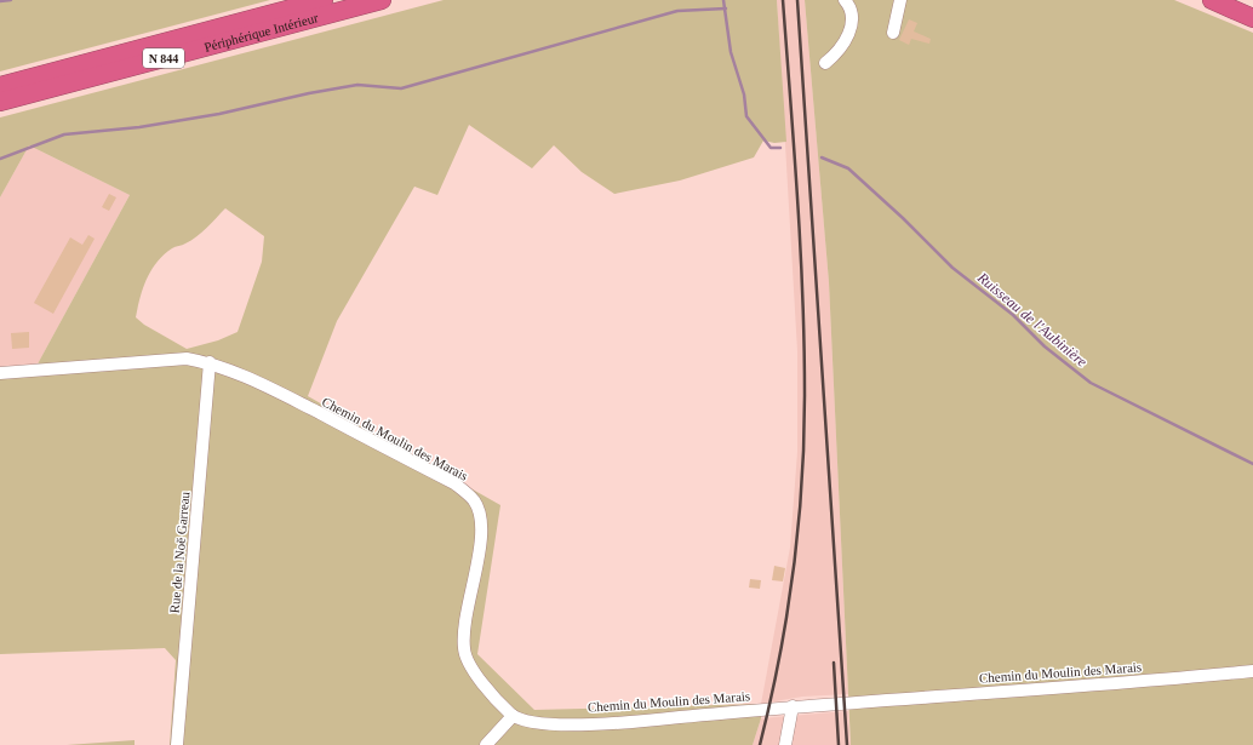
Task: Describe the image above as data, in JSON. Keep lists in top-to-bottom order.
{
  "streets": {
    "highway": ["Périphérique Intérieur", "N 844"],
    "street": ["Chemin du Moulin des Marais", "Rue de la Noë Garreau"]
  },
  "crossings": [
    ["Chemin du Moulin des Marais", "Rue de la Noë Garreau"]
  ],
  "water": ["Ruisseau de l'Aubinière"]
}
